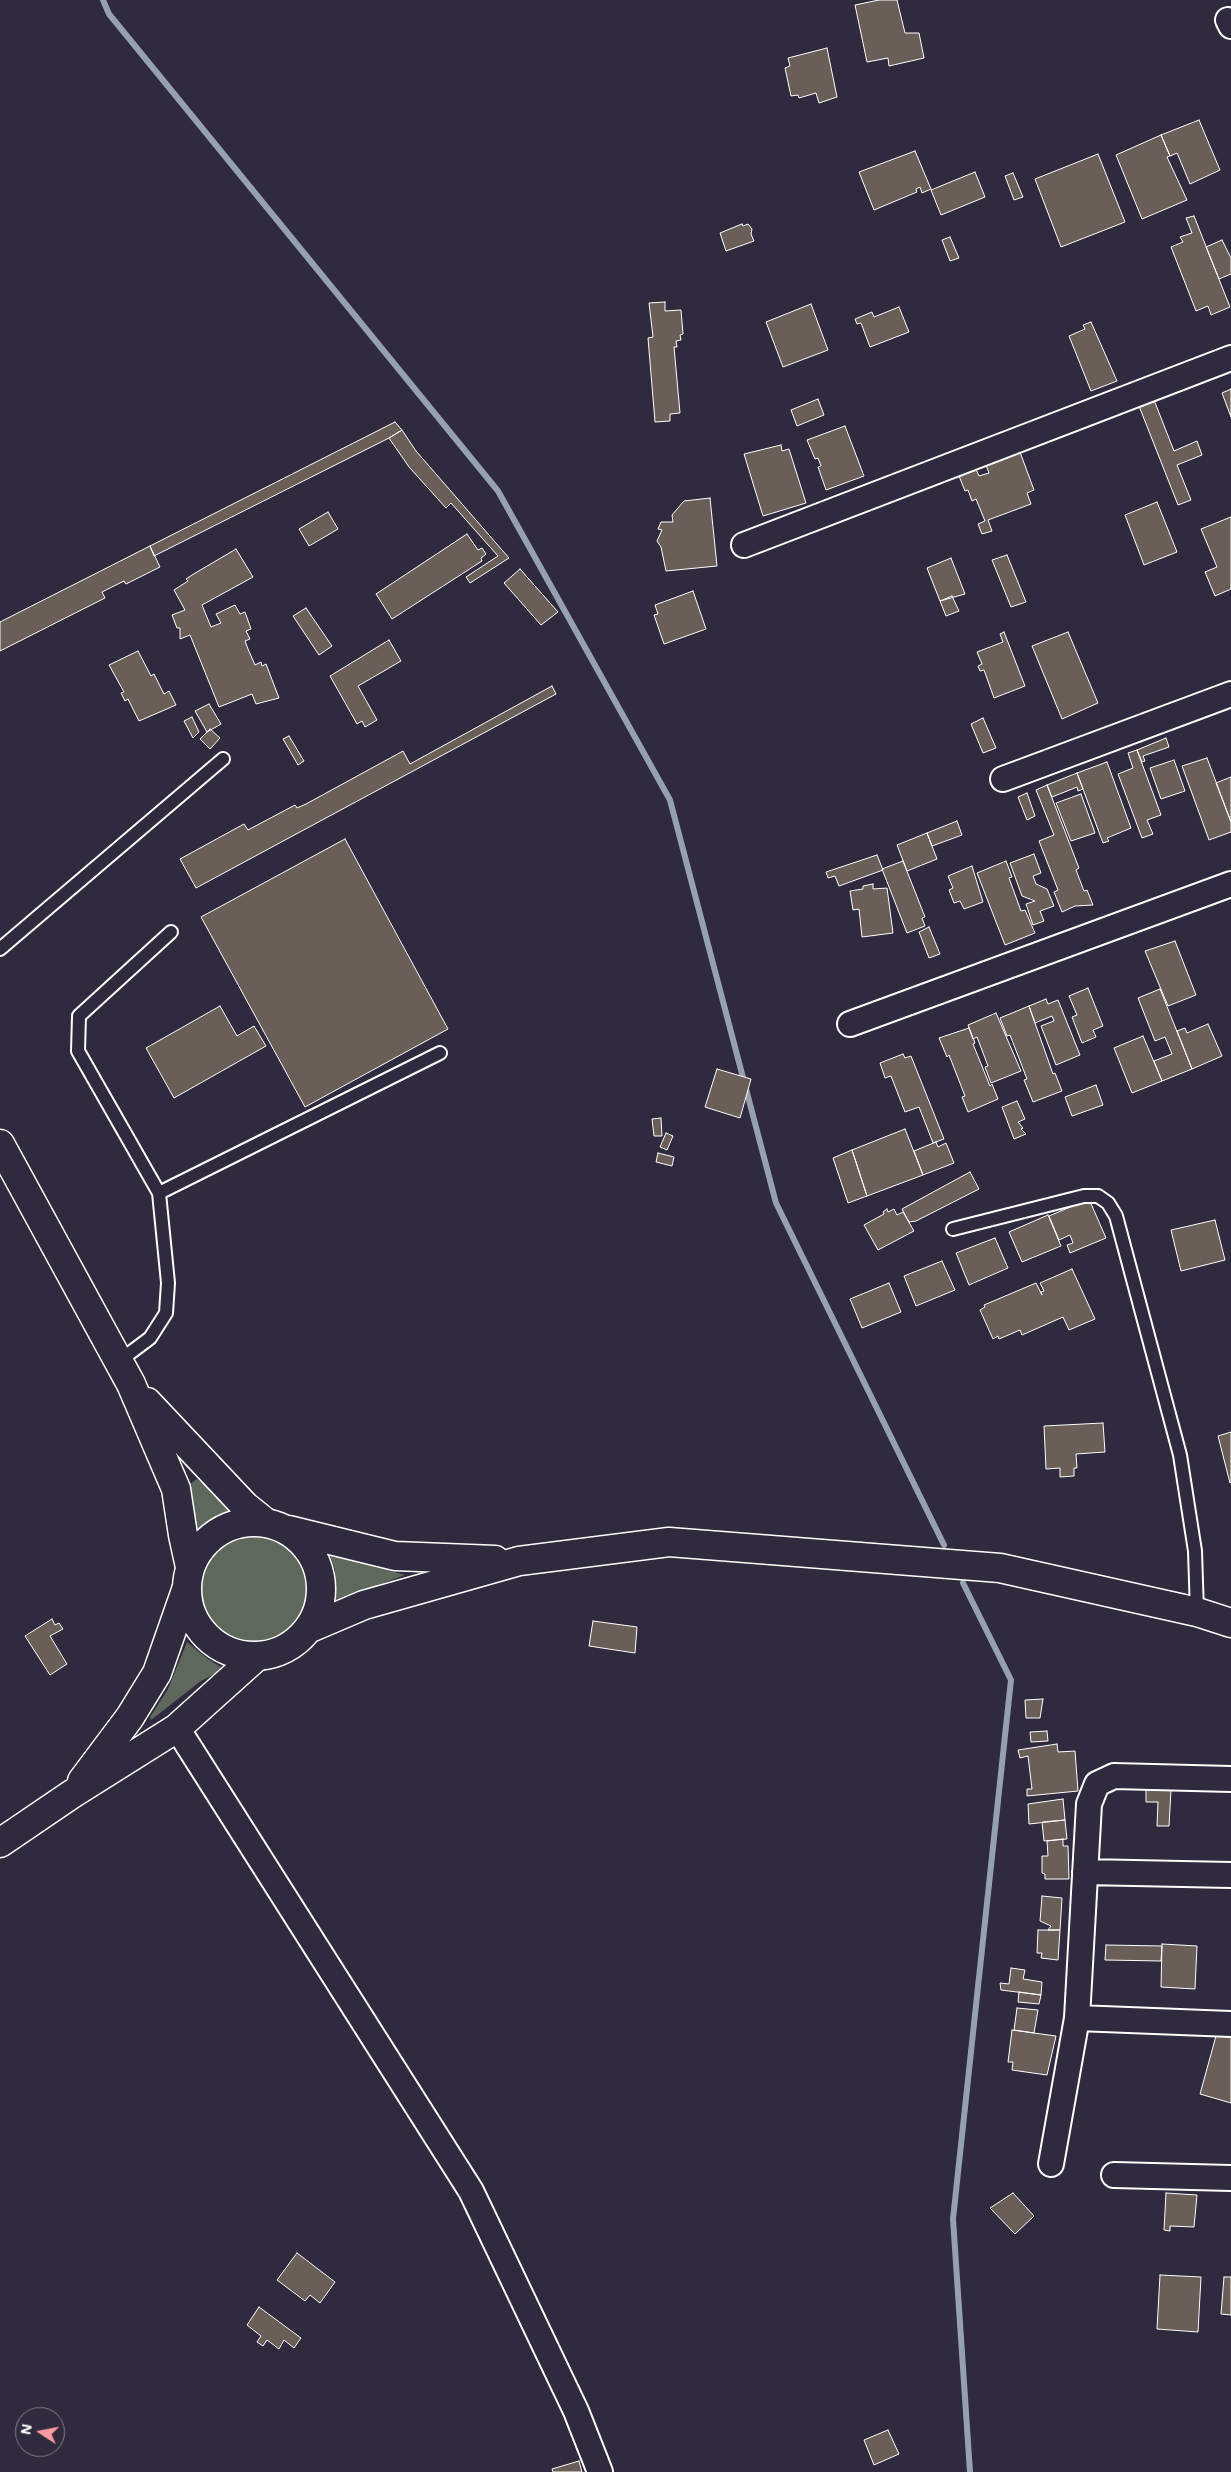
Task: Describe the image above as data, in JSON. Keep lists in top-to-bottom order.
{
  "north": "left"
}
